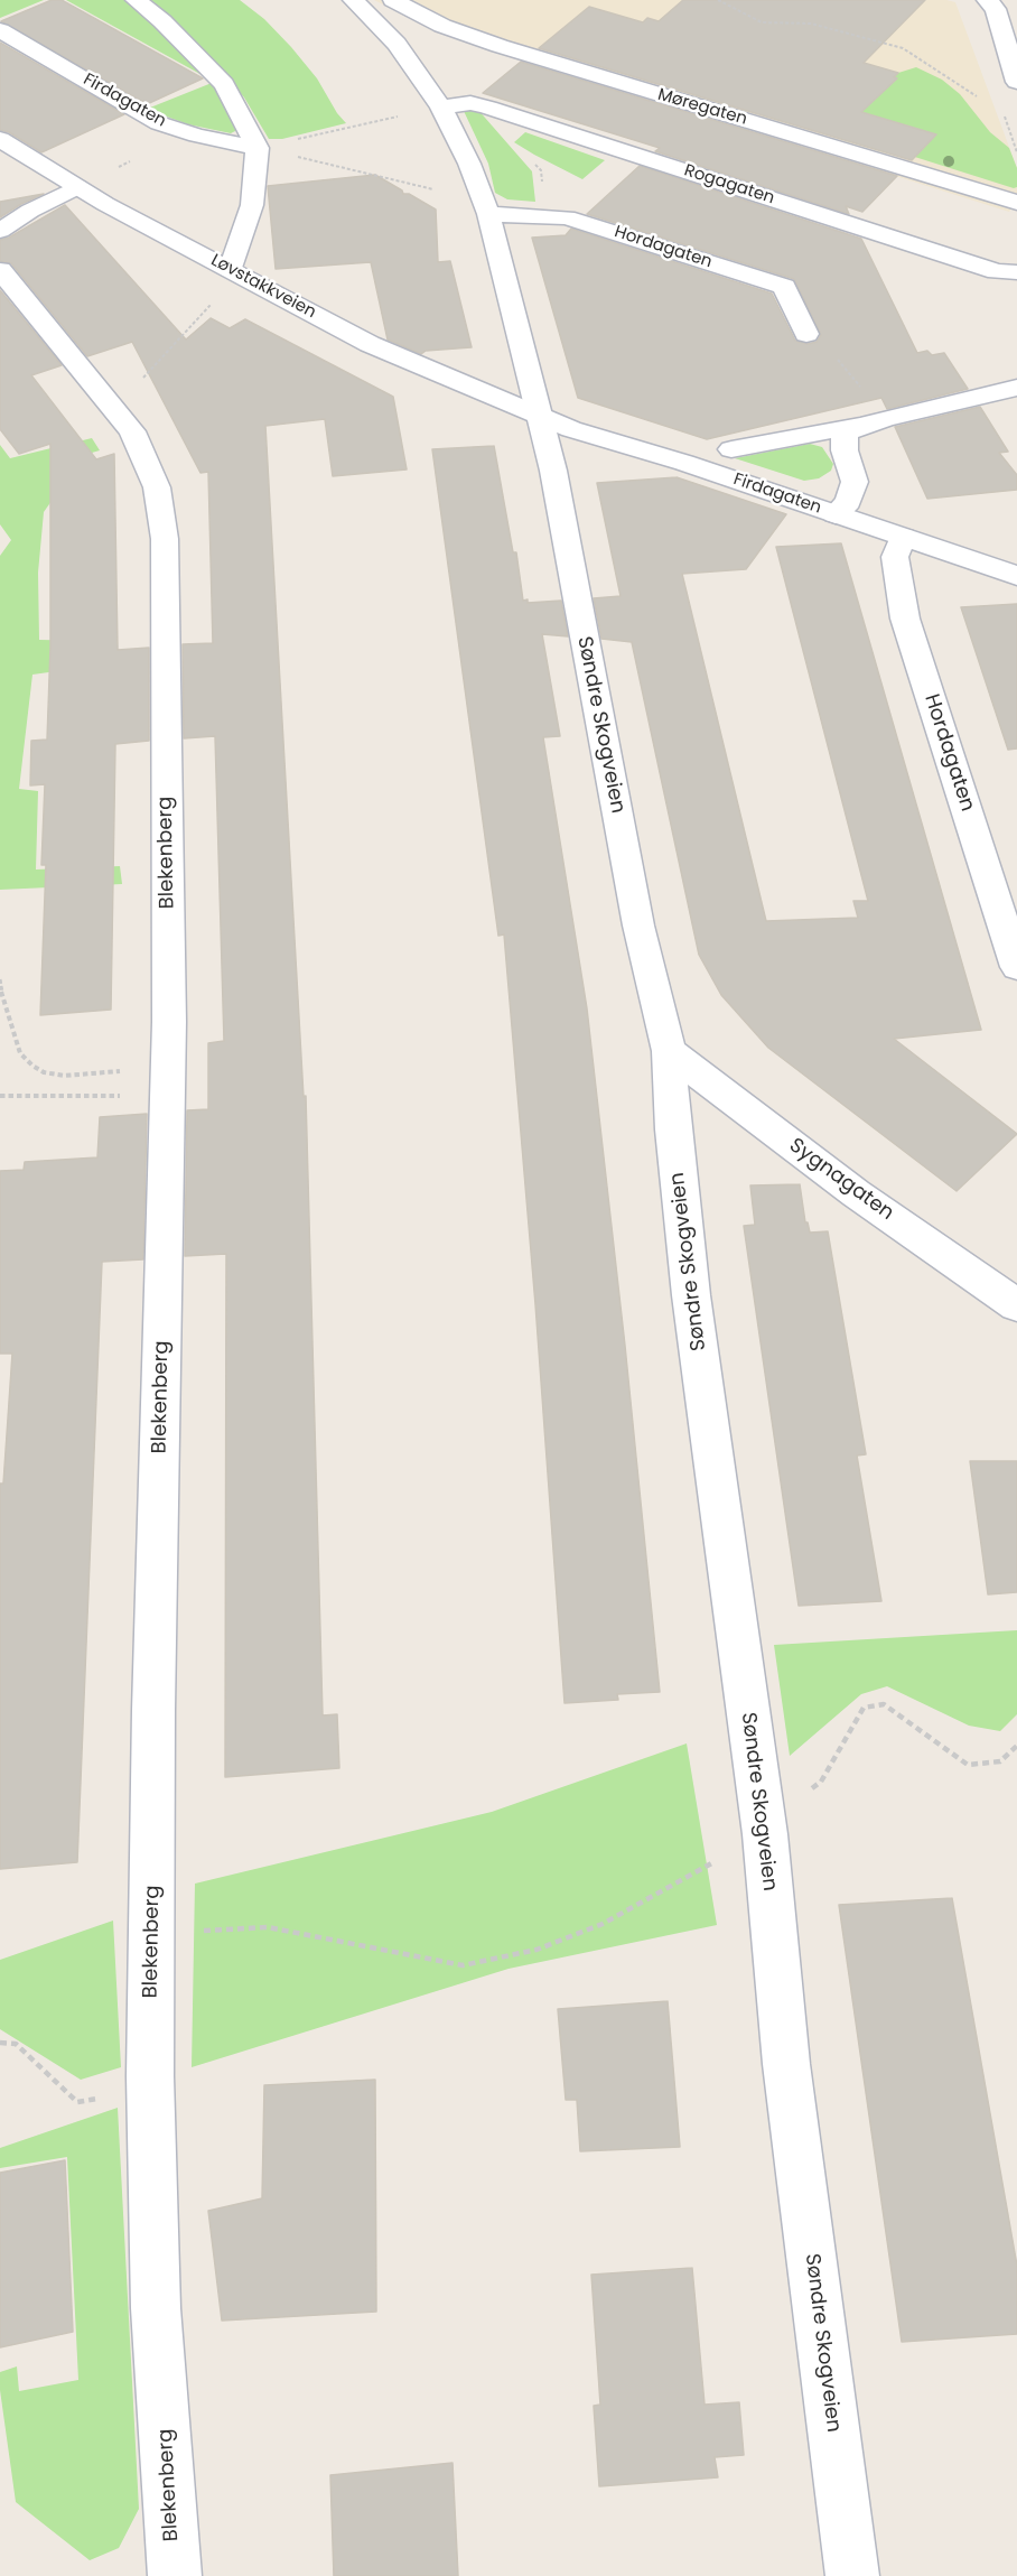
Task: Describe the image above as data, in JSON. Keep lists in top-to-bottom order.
{
  "streets": {
    "street": [
      "Firdagaten",
      "Møregaten",
      "Rogagaten",
      "Hordagaten",
      "Løvstakkveien",
      "Søndre Skogveien",
      "Blekenberg",
      "Sygnagaten"
    ]
  },
  "crossings": [
    ["Firdagaten", "Hordagaten"],
    ["Firdagaten", "Løvstakkveien"],
    ["Firdagaten", "Søndre Skogveien"],
    ["Rogagaten", "Søndre Skogveien"],
    ["Hordagaten", "Søndre Skogveien"],
    ["Løvstakkveien", "Søndre Skogveien"],
    ["Søndre Skogveien", "Sygnagaten"]
  ]
}
